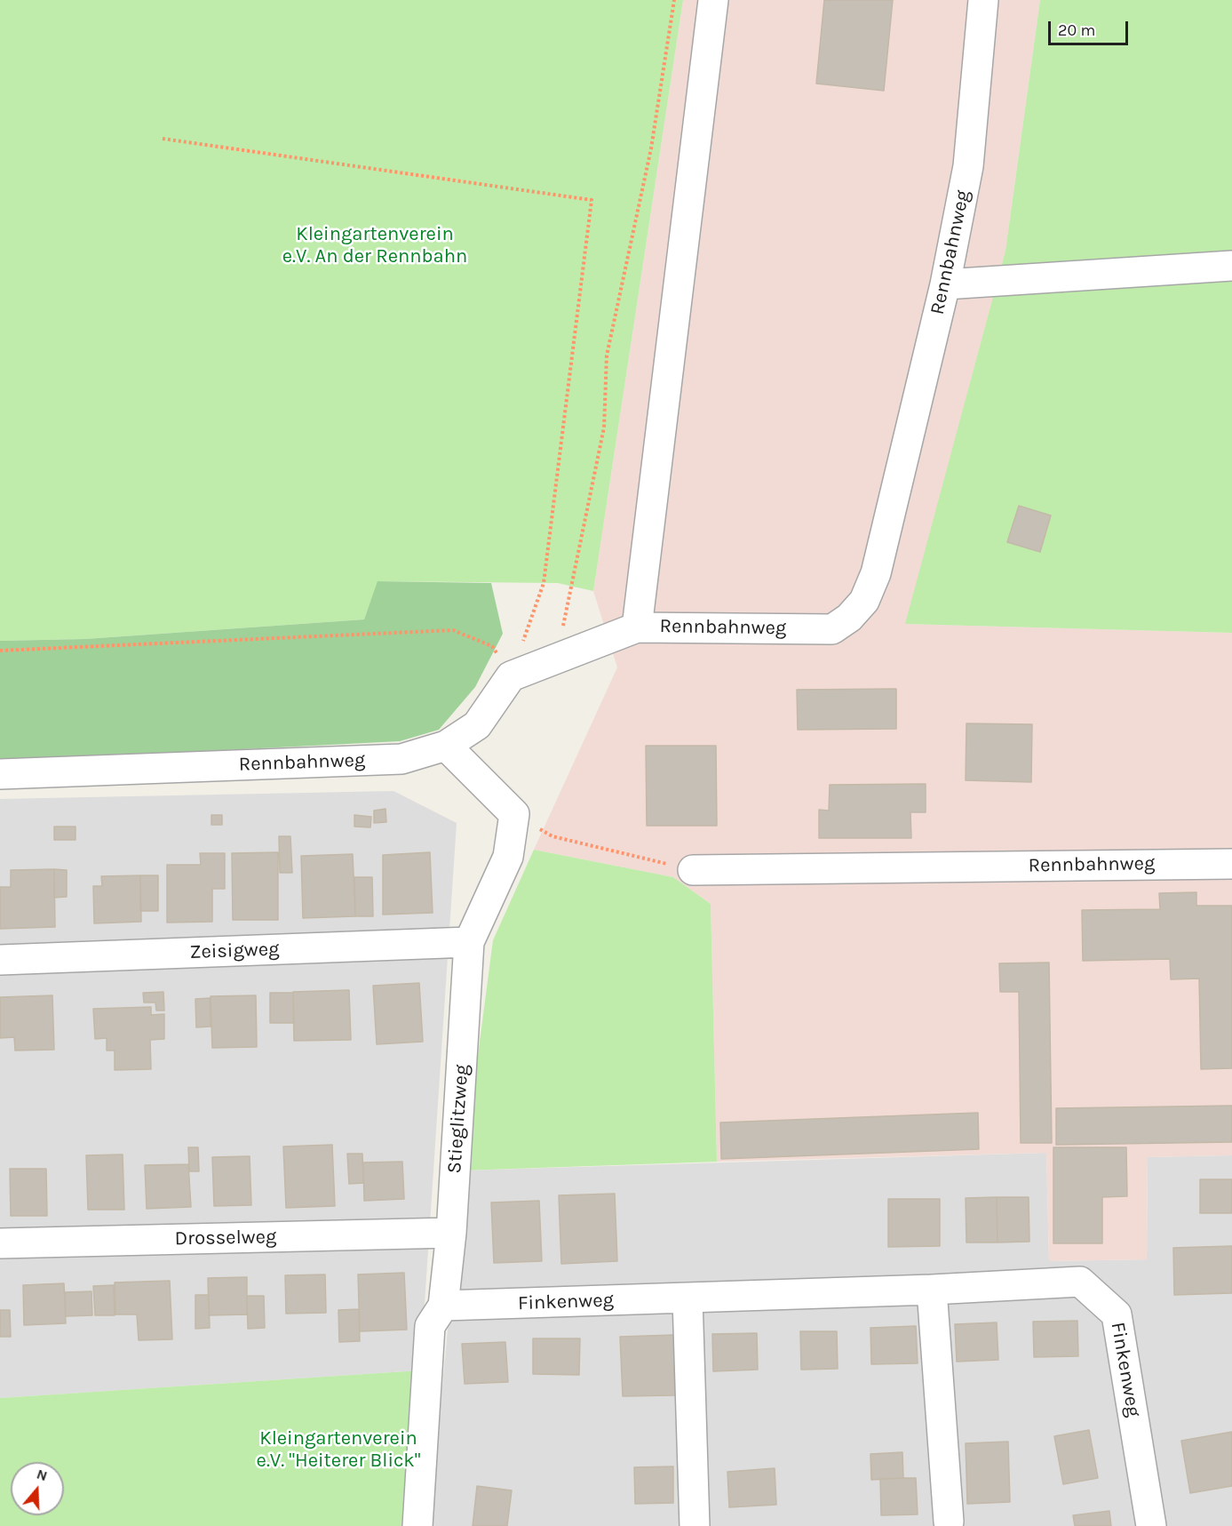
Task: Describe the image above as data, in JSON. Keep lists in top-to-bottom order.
{
  "streets": {
    "street": [
      "Rennbahnweg",
      "Zeisigweg",
      "Stieglitzweg",
      "Drosselweg",
      "Finkenweg"
    ]
  },
  "crossings": [
    ["Zeisigweg", "Stieglitzweg"],
    ["Stieglitzweg", "Drosselweg"],
    ["Stieglitzweg", "Finkenweg"]
  ],
  "parks": ["Kleingartenverein e.V. An der Rennbahn", "Kleingartenverein e.V. \"Heiterer Blick\""],
  "scale_bar": "20 m",
  "north": "top"
}
